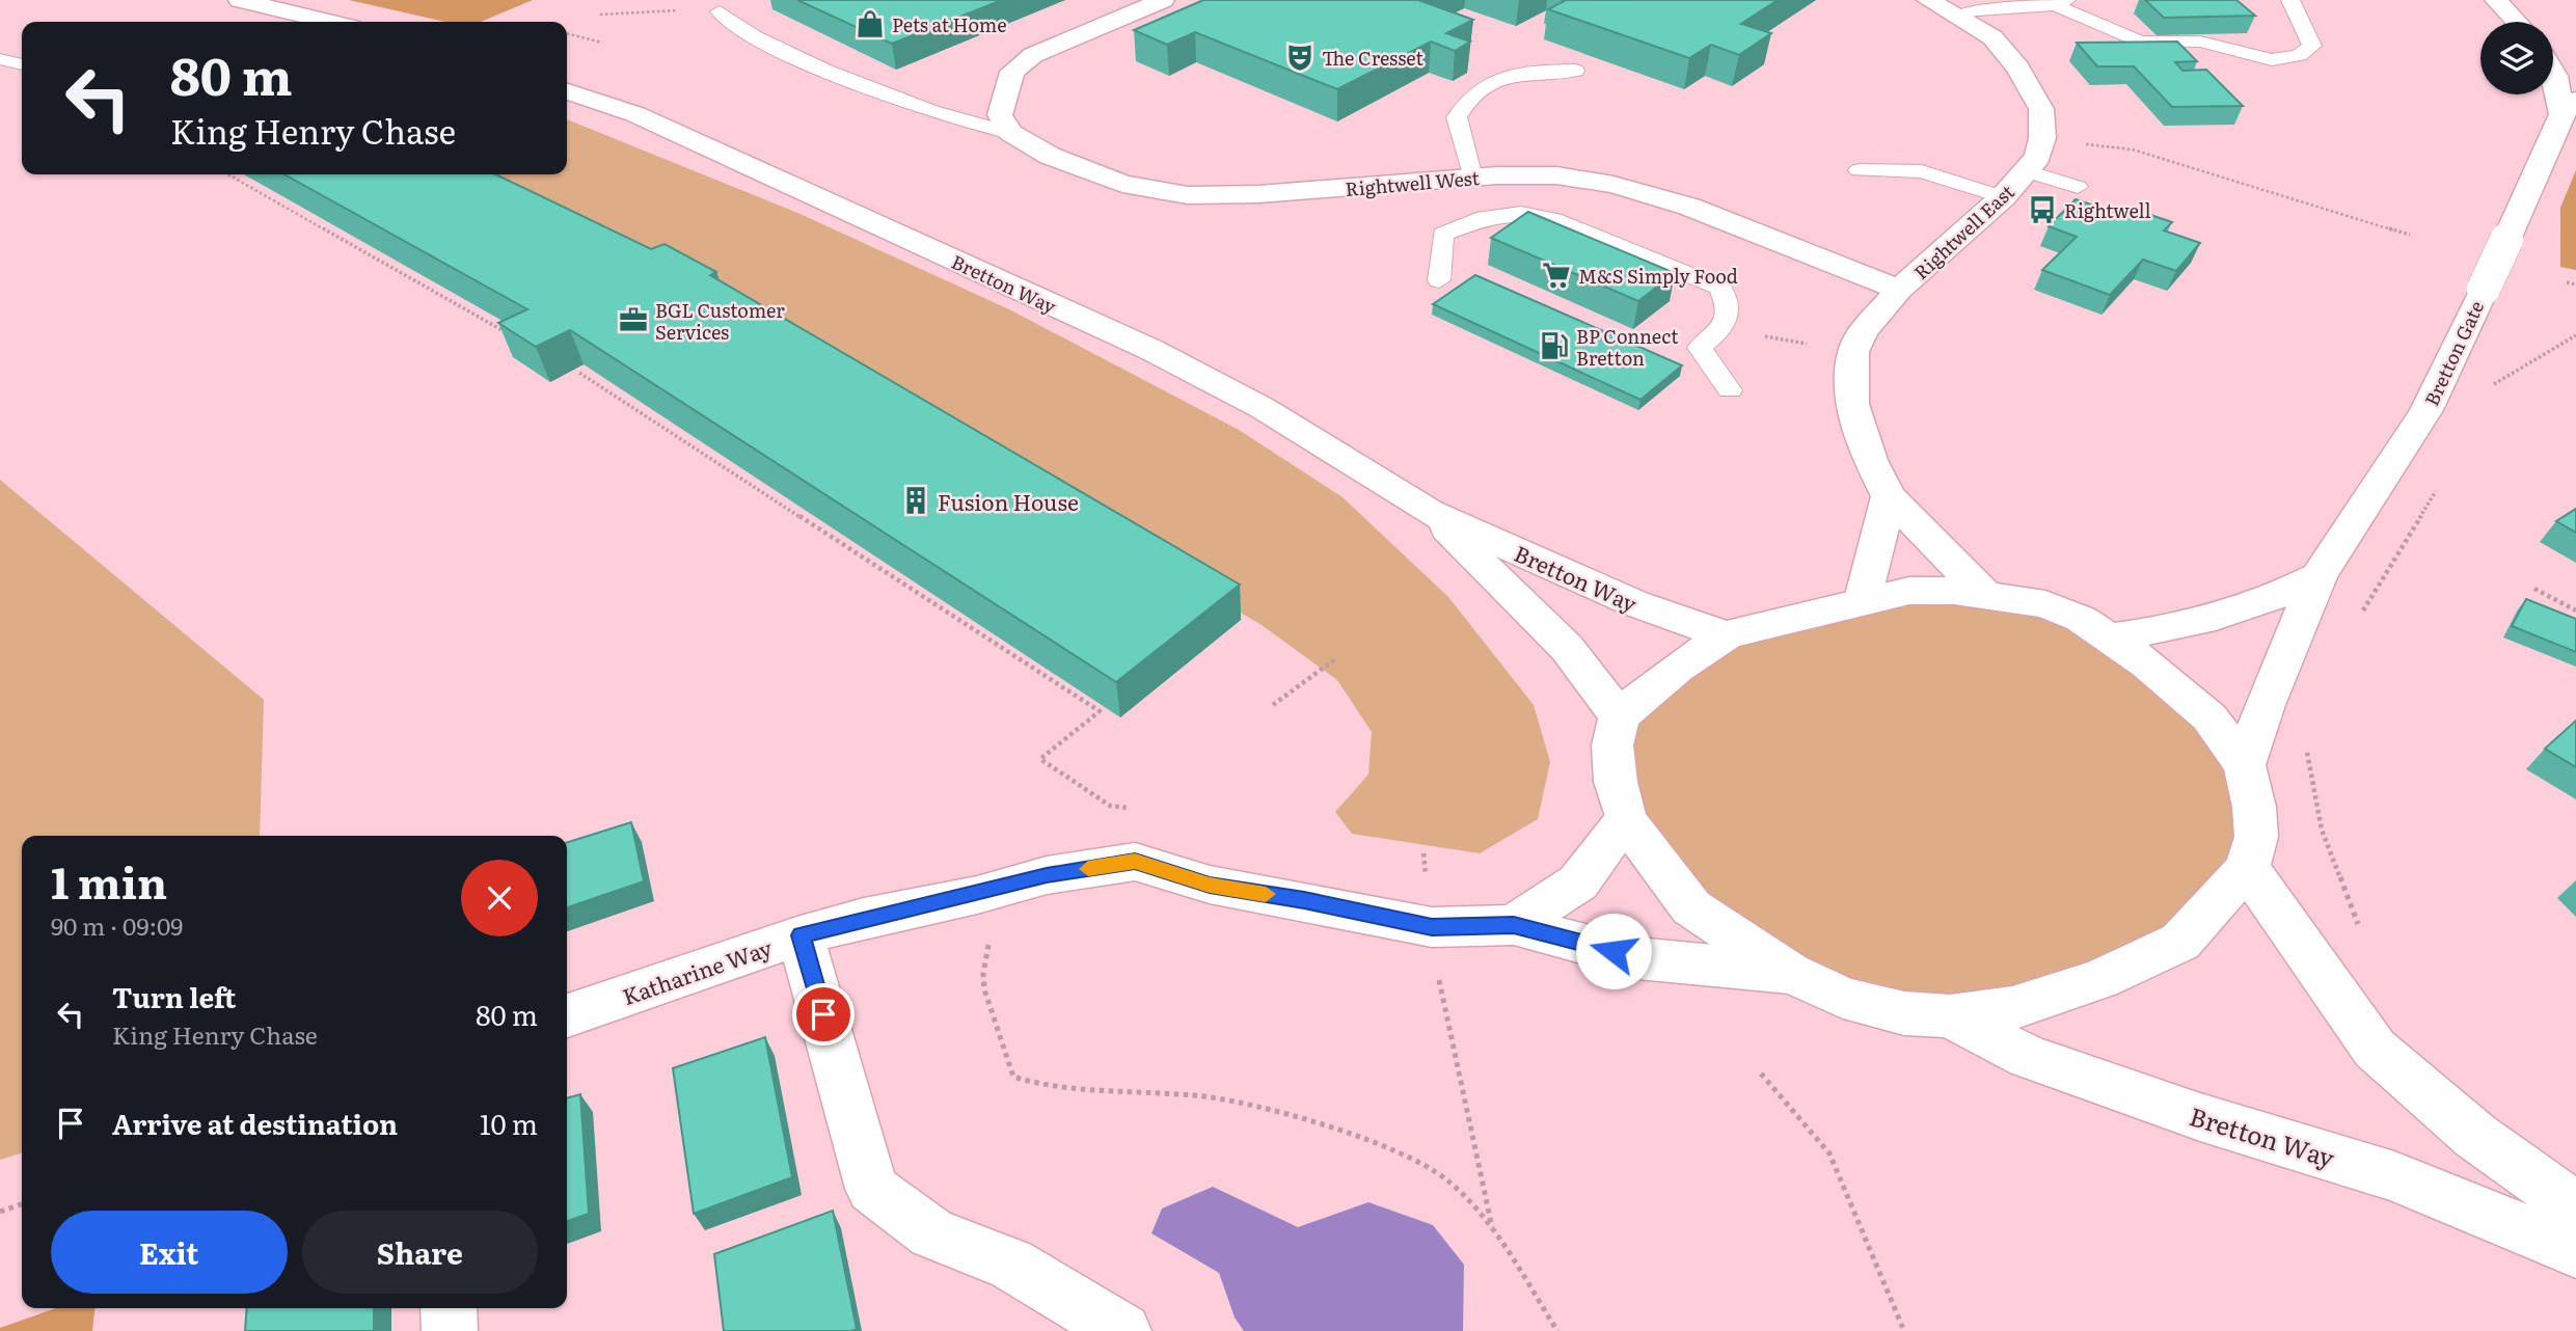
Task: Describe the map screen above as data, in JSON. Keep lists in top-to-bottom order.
{
  "streets": {
    "street": [
      "Rightwell West",
      "Rightwell East",
      "Bretton Way",
      "Bretton Gate",
      "Katharine Way"
    ]
  },
  "crossings": [
    ["Rightwell West", "Rightwell East"]
  ],
  "places": {
    "shop": ["Pets at Home"],
    "theatre": ["The Cresset"],
    "bus stop": ["Rightwell"],
    "supermarket": ["M&S Simply Food"],
    "office": ["BGL Customer Services"],
    "fuel station": ["BP Connect Bretton"],
    "building": ["Fusion House"]
  },
  "page": {
    "turn": ["80 m", "King Henry Chase"],
    "heading": ["1 min", "90 m · 09:09"],
    "list": [
      {
        "name": "Turn left",
        "note": "King Henry Chase",
        "value": "80 m"
      },
      {
        "name": "Arrive at destination",
        "value": "10 m"
      }
    ],
    "buttons": ["Exit", "Share"]
  }
}
